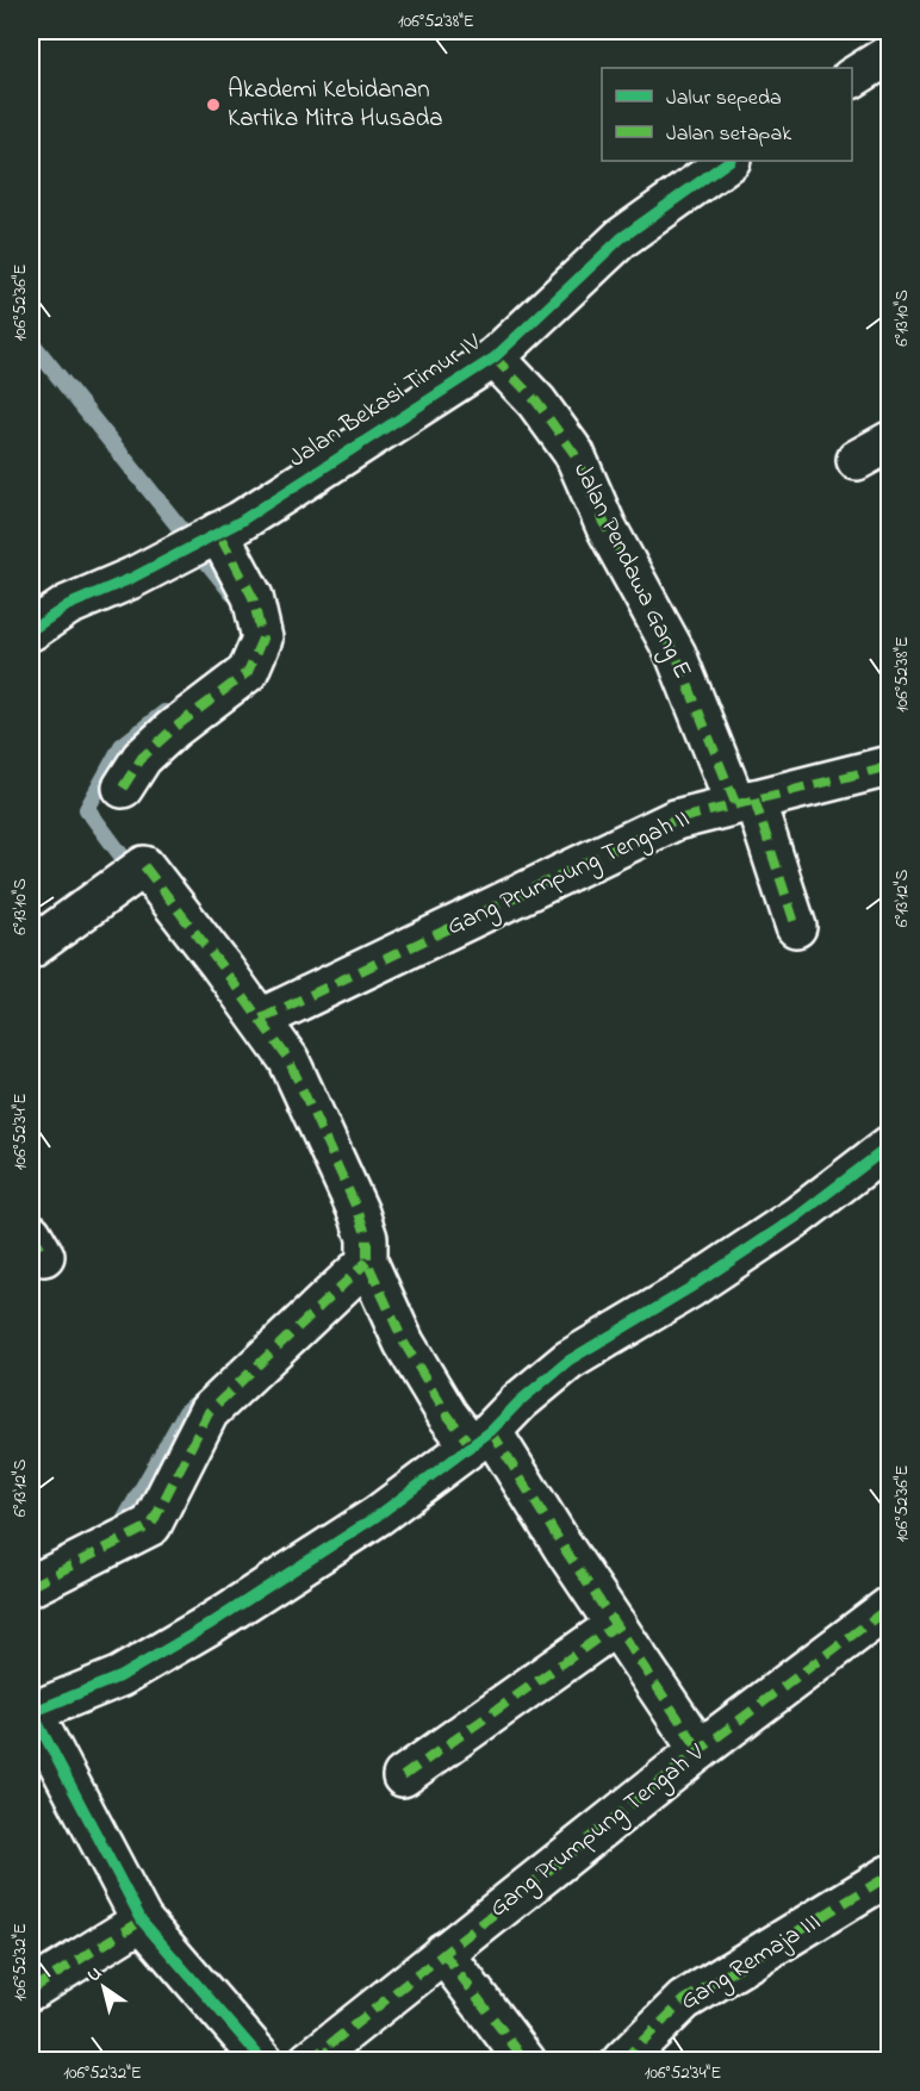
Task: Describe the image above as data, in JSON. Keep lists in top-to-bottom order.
{
  "streets": {
    "street": [
      "Jalan Bekasi Timur IV",
      "Jalan Pendawa Gang E",
      "Gang Prumpung Tengah II",
      "Gang Prumpung Tengah V",
      "Gang Remaja III"
    ]
  },
  "crossings": [
    ["Jalan Bekasi Timur IV", "Jalan Pendawa Gang E"],
    ["Jalan Pendawa Gang E", "Gang Prumpung Tengah II"]
  ],
  "places": ["Akademi Kebidanan Kartika Mitra Husada"],
  "legend": ["Jalur sepeda", "Jalan setapak"],
  "north": "top left",
  "coordinates": [
    "106°52'38\"E",
    "106°52'36\"E",
    "6°13'10\"S",
    "6°13'12\"S",
    "106°52'34\"E",
    "106°52'32\"E"
  ]
}
